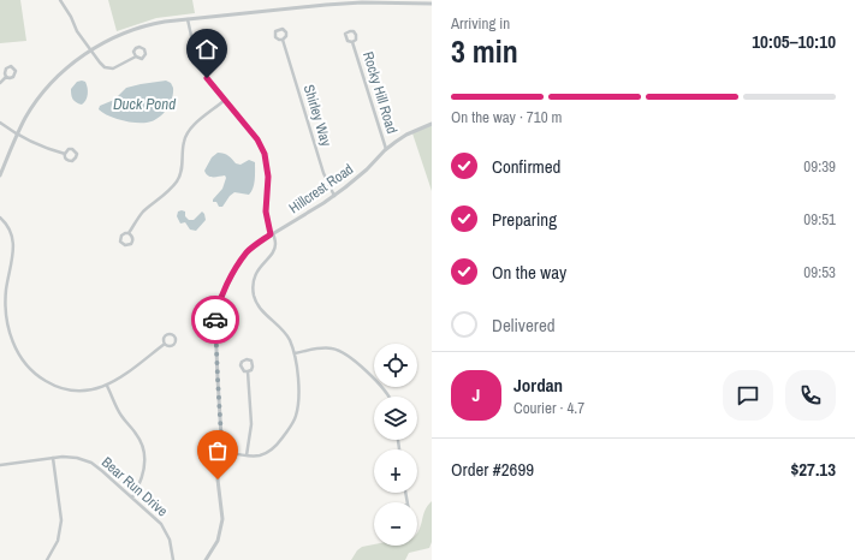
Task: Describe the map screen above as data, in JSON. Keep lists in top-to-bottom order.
{
  "streets": {
    "street": [
      "Rocky Hill Road",
      "Shirley Way",
      "Hillcrest Road",
      "Bear Run Drive"
    ]
  },
  "crossings": [
    ["Rocky Hill Road", "Hillcrest Road"],
    ["Shirley Way", "Hillcrest Road"]
  ],
  "water": ["Duck Pond"],
  "page": {
    "heading": ["3 min", "Arriving in", "10:05–10:10"],
    "panel": [
      "Jordan",
      "Courier · 4.7",
      "Order #2699",
      "$27.13"
    ],
    "bar": "On the way · 710 m",
    "list": [
      ["Confirmed", "09:39"],
      ["Preparing", "09:51"],
      ["On the way", "09:53"],
      "Delivered"
    ],
    "map_buttons": ["+", "−"],
    "round": "J"
  }
}
